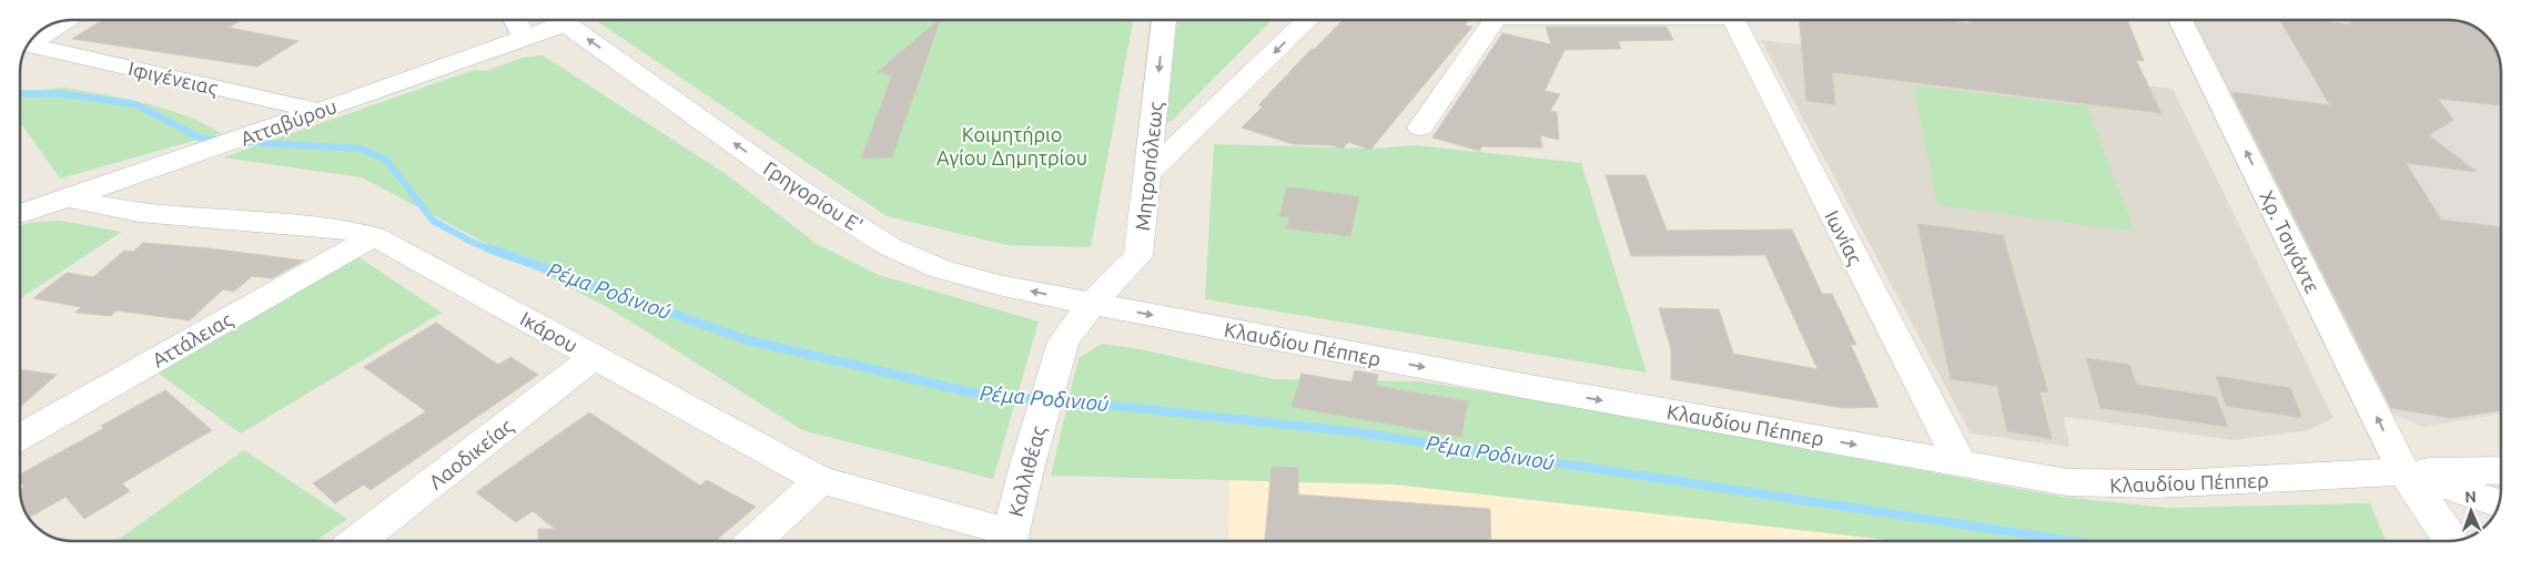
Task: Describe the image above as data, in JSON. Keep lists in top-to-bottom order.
{
  "streets": {
    "street": [
      "Ιφιγένειας",
      "Ατταβύρου",
      "Μητροπόλεως",
      "Γρηγορίου Ε'",
      "Ιωνίας",
      "Χρ. Τσιγάντε",
      "Ικάρου",
      "Αττάλειας",
      "Κλαυδίου Πέππερ",
      "Λαοδικείας",
      "Καλλιθέας"
    ]
  },
  "crossings": [
    ["Ιφιγένειας", "Ατταβύρου"],
    ["Ατταβύρου", "Ικάρου"],
    ["Μητροπόλεως", "Γρηγορίου Ε'"],
    ["Μητροπόλεως", "Κλαυδίου Πέππερ"],
    ["Μητροπόλεως", "Καλλιθέας"],
    ["Γρηγορίου Ε'", "Κλαυδίου Πέππερ"],
    ["Γρηγορίου Ε'", "Καλλιθέας"],
    ["Ιωνίας", "Κλαυδίου Πέππερ"],
    ["Χρ. Τσιγάντε", "Κλαυδίου Πέππερ"],
    ["Ικάρου", "Αττάλειας"],
    ["Ικάρου", "Λαοδικείας"],
    ["Ικάρου", "Καλλιθέας"],
    ["Κλαυδίου Πέππερ", "Καλλιθέας"]
  ],
  "one_way": [
    "Μητροπόλεως",
    "Γρηγορίου Ε'",
    "Χρ. Τσιγάντε",
    "Κλαυδίου Πέππερ"
  ],
  "water": ["Ρέμα Ροδινιού"],
  "parks": ["Κοιμητήριο Αγίου Δημητρίου"],
  "north": "top"
}
